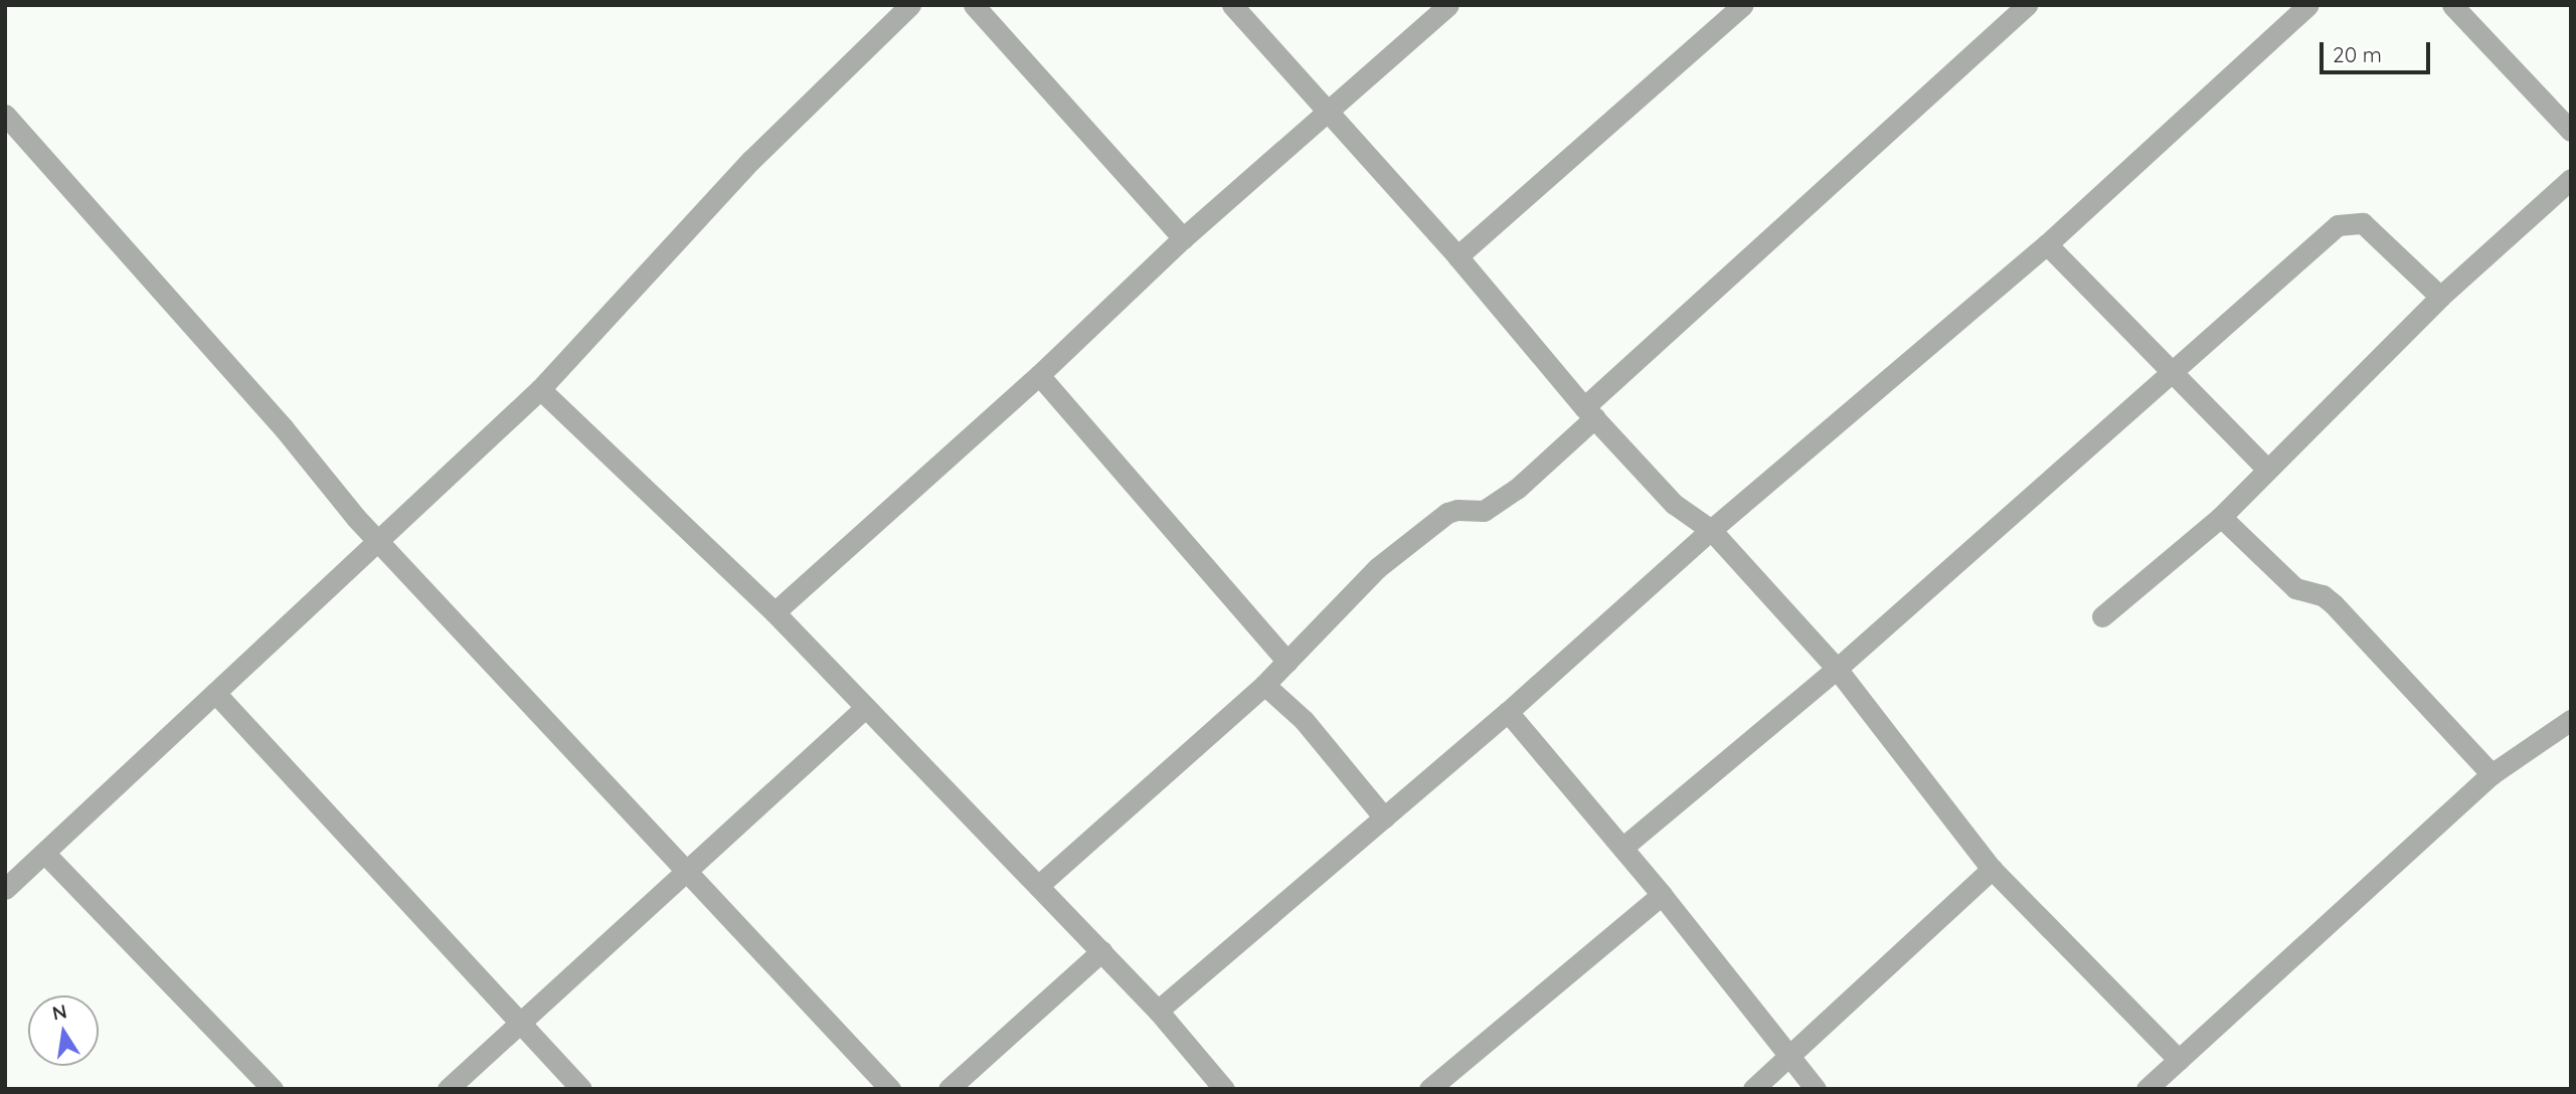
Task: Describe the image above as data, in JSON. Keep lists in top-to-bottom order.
{
  "scale_bar": "20 m",
  "north": "top"
}
